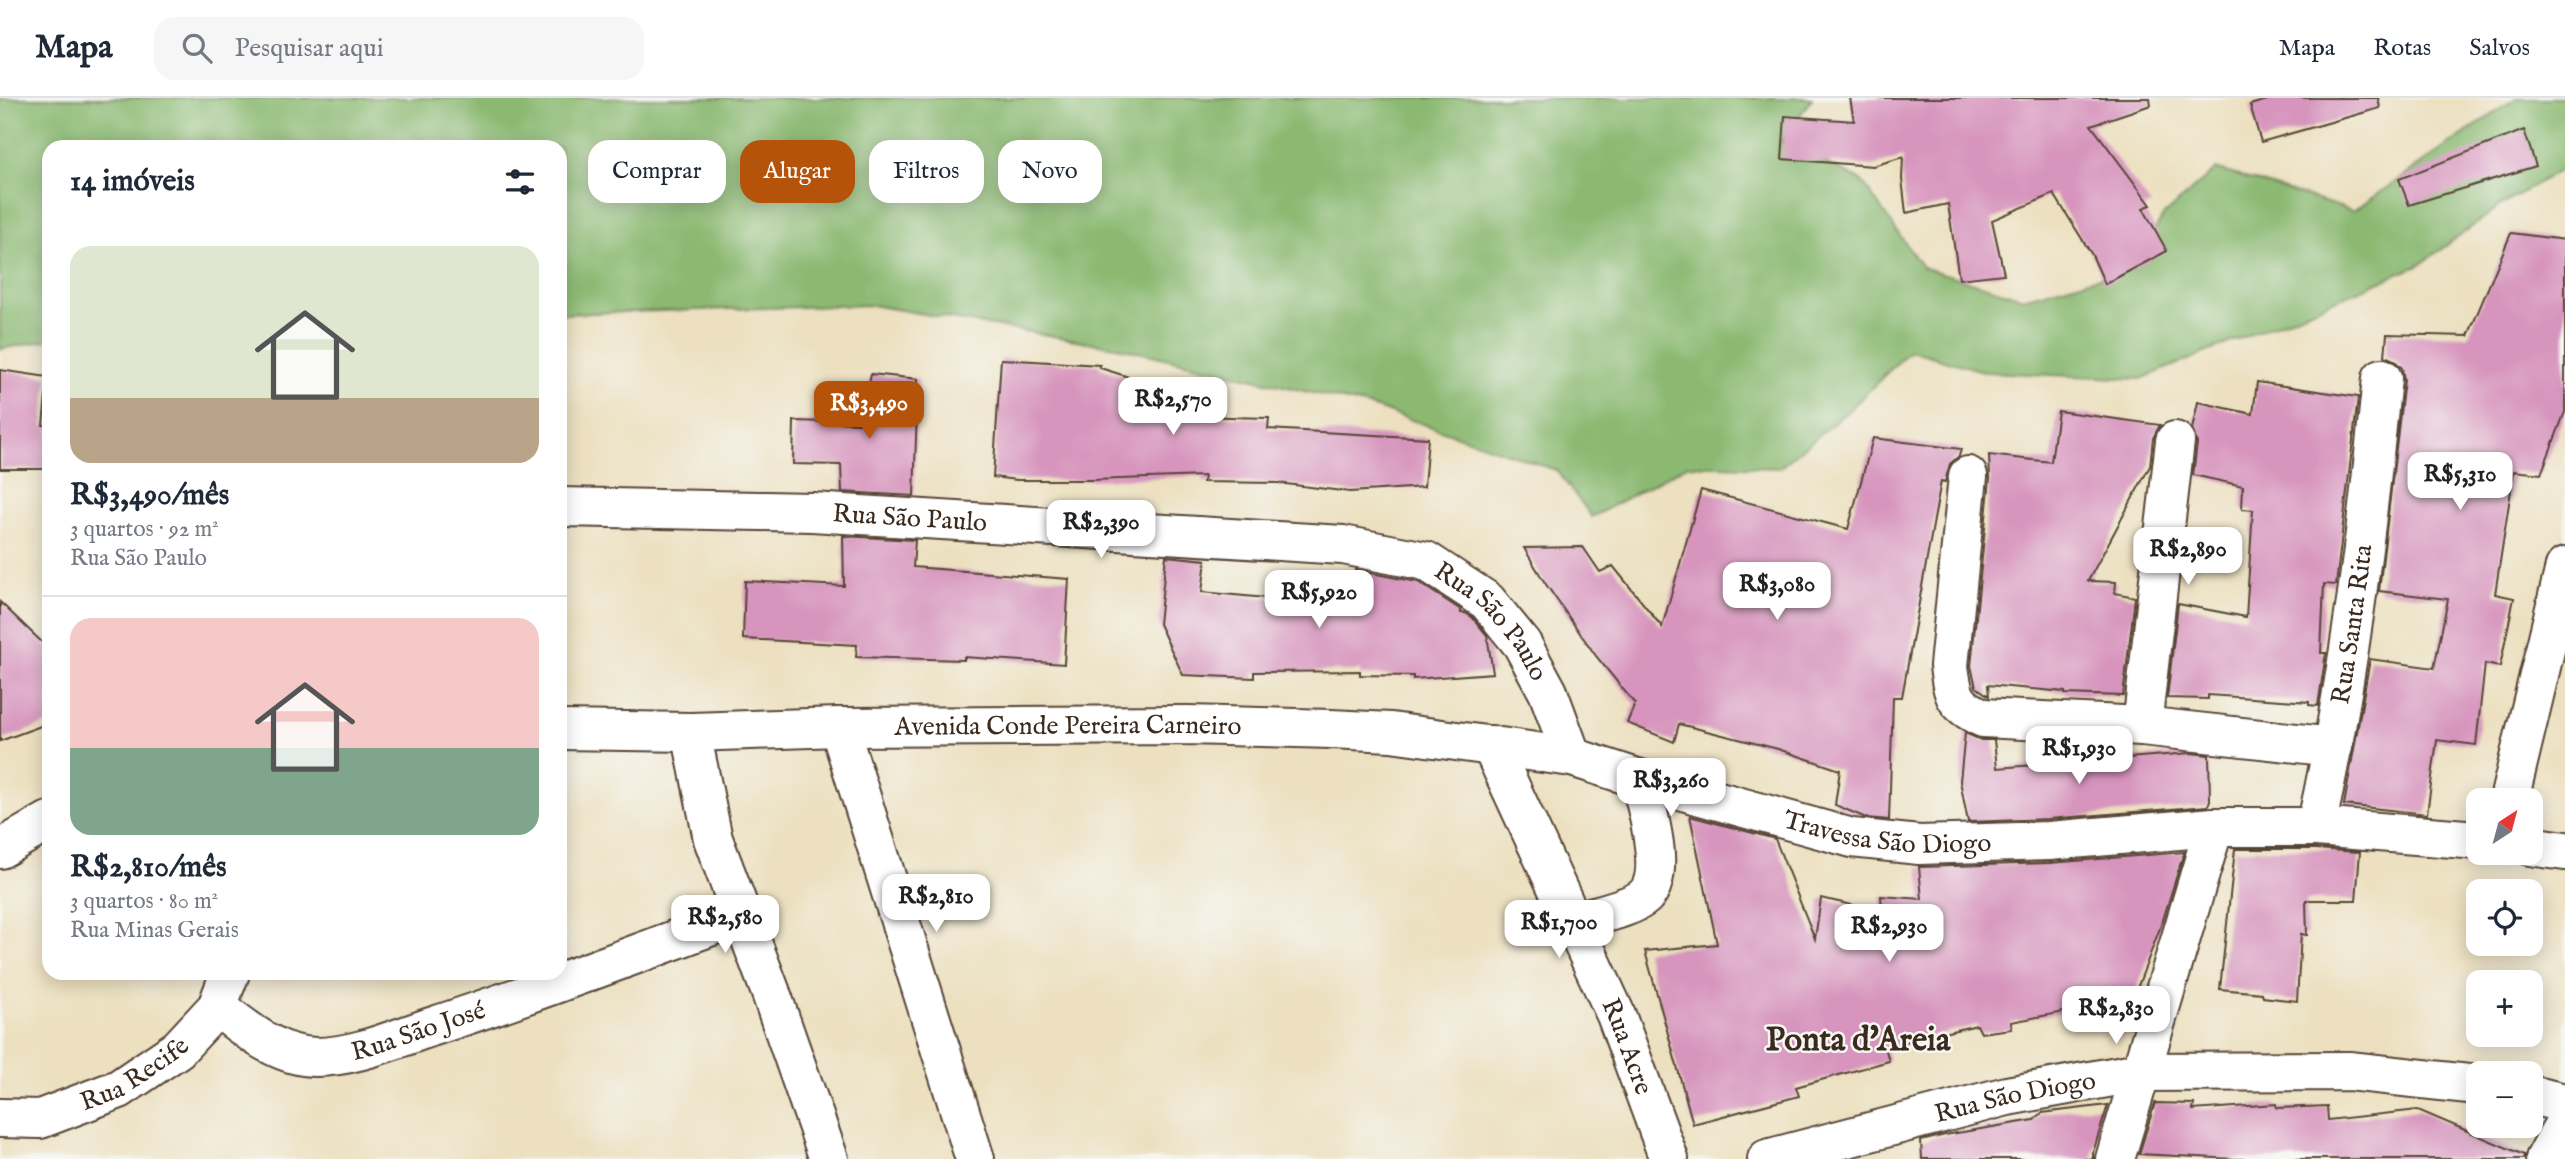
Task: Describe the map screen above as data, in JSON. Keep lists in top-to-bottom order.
{
  "streets": {
    "street": [
      "Rua São Paulo",
      "Rua Santa Rita",
      "Avenida Conde Pereira Carneiro",
      "Travessa São Diogo",
      "Rua São José",
      "Rua Acre",
      "Rua Recife",
      "Rua São Diogo"
    ]
  },
  "crossings": [
    ["Rua São Paulo", "Avenida Conde Pereira Carneiro"],
    ["Rua São Paulo", "Travessa São Diogo"],
    ["Rua Santa Rita", "Travessa São Diogo"],
    ["Avenida Conde Pereira Carneiro", "Travessa São Diogo"],
    ["Avenida Conde Pereira Carneiro", "Rua Acre"],
    ["Rua São José", "Rua Recife"]
  ],
  "districts": ["Ponta d'Areia"],
  "north": "top right",
  "page": {
    "header": "Mapa",
    "search": "Pesquisar aqui",
    "nav": ["Mapa", "Rotas", "Salvos"],
    "chip": [
      "Comprar",
      "Alugar",
      "Filtros",
      "Novo"
    ],
    "heading": "14 imóveis",
    "list": [
      {
        "name": "R$3,490/mês",
        "note": "3 quartos · 92 m² · Rua São Paulo"
      },
      {
        "name": "R$2,810/mês",
        "note": "3 quartos · 80 m² · Rua Minas Gerais"
      }
    ],
    "price": [
      "R$2,570",
      "R$3,490",
      "R$5,310",
      "R$2,390",
      "R$2,890",
      "R$3,080",
      "R$5,920",
      "R$1,930",
      "R$3,260",
      "R$2,810",
      "R$2,580",
      "R$1,700",
      "R$2,930",
      "R$2,830"
    ],
    "map_buttons": ["+", "−"]
  }
}
